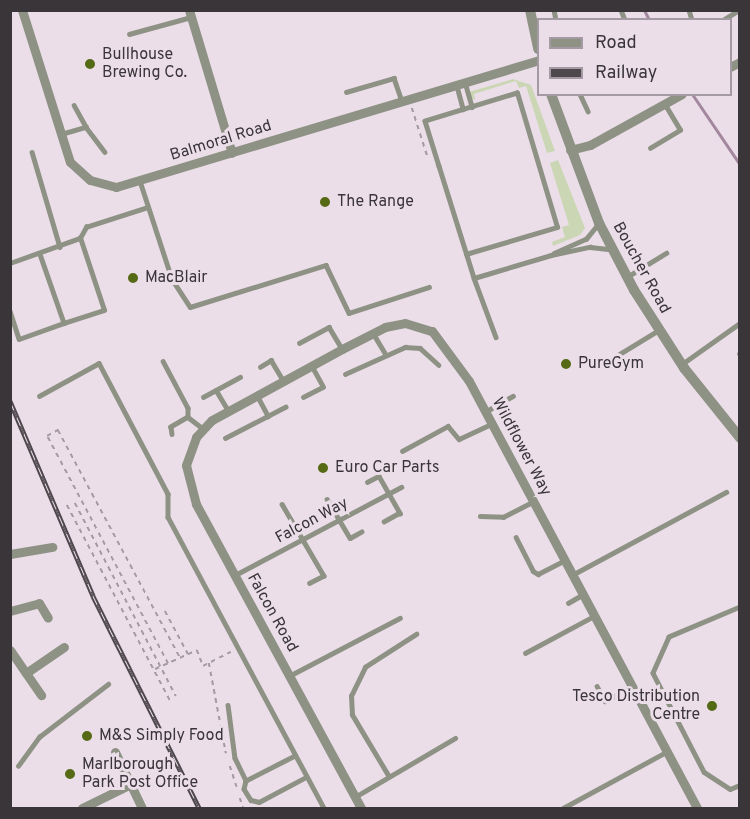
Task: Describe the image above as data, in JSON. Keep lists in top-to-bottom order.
{
  "streets": {
    "street": [
      "Balmoral Road",
      "Boucher Road",
      "Wildflower Way",
      "Falcon Road"
    ],
    "lane": ["Falcon Way"]
  },
  "crossings": [
    ["Wildflower Way", "Falcon Road"],
    ["Falcon Way", "Falcon Road"]
  ],
  "places": [
    "Bullhouse Brewing Co.",
    "The Range",
    "MacBlair",
    "PureGym",
    "Euro Car Parts",
    "Tesco Distribution Centre",
    "M&S Simply Food",
    "Marlborough Park Post Office"
  ],
  "legend": ["Road", "Railway"]
}
